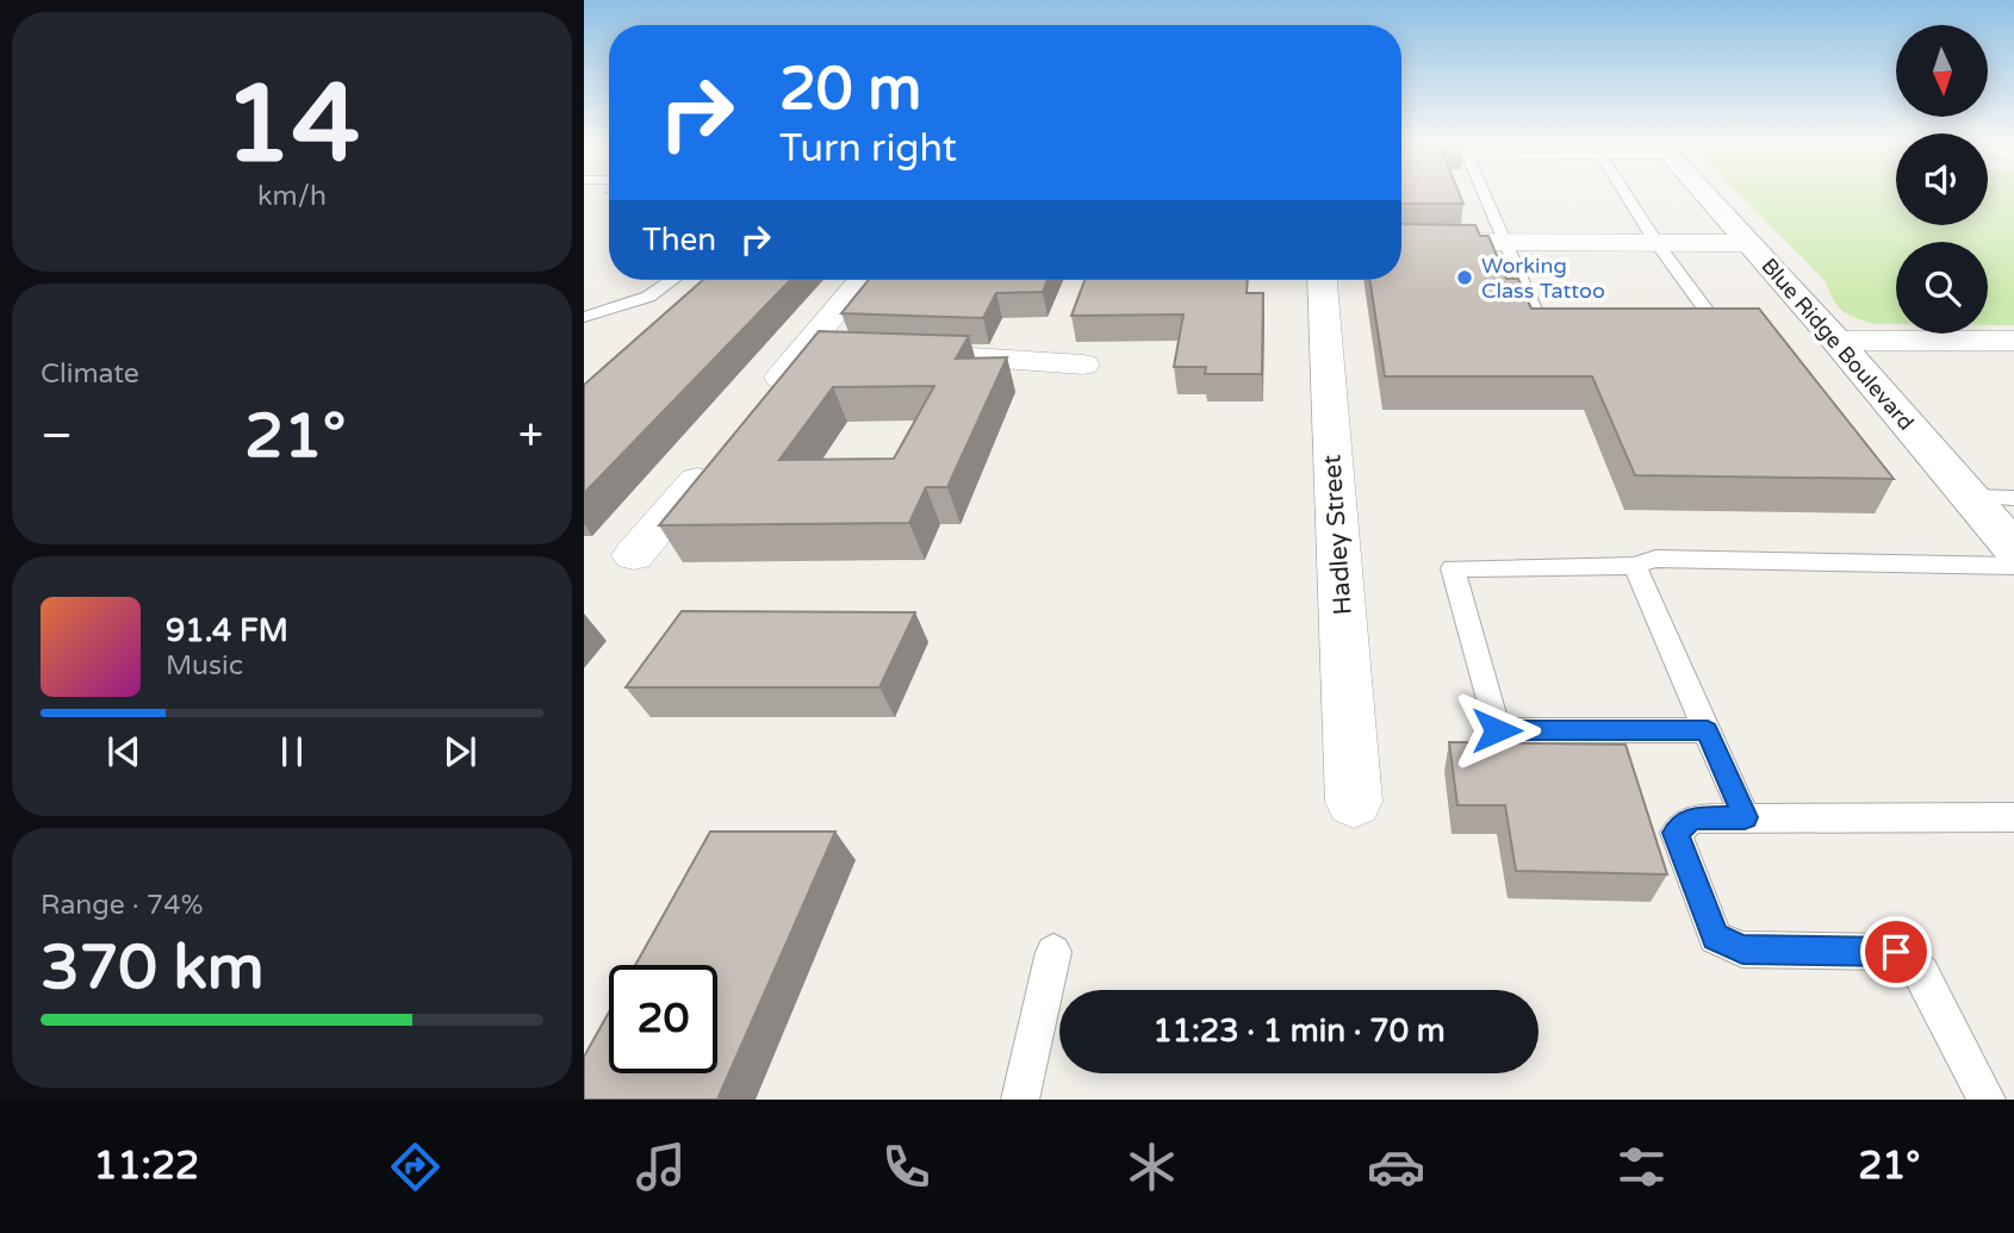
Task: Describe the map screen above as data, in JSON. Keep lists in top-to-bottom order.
{
  "streets": {
    "street": ["Blue Ridge Boulevard", "Hadley Street"]
  },
  "places": ["Working Class Tattoo"],
  "north": "bottom",
  "page": {
    "tile": [
      ["14", "km/h"],
      "Climate",
      ["Range · 74%", "370 km"]
    ],
    "turn": ["20 m", "Turn right"],
    "then": "Then",
    "heat": ["−", "21°", "+"],
    "song": ["91.4 FM", "Music"],
    "limit": "20",
    "trip": "11:23 · 1 min · 70 m",
    "tabs": ["11:22", "21°"]
  }
}
